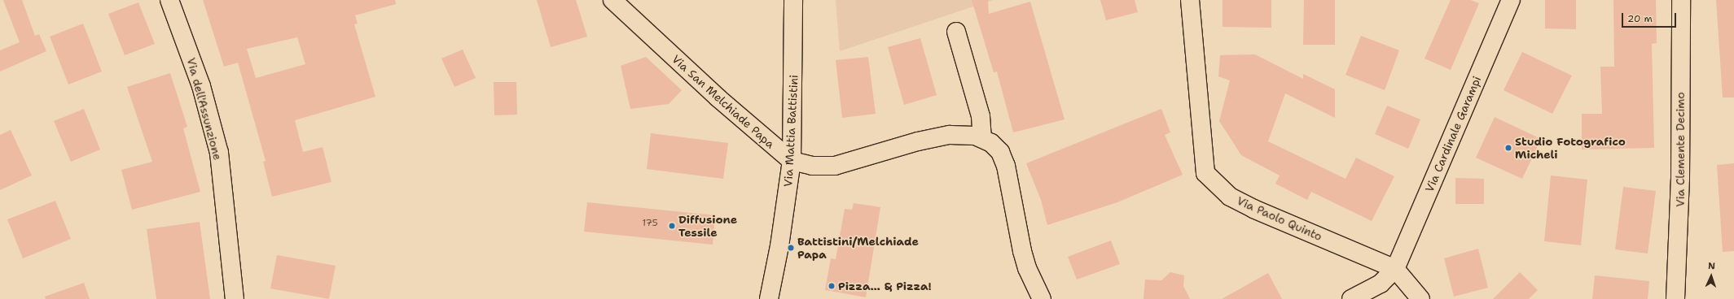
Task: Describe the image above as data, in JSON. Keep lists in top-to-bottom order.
{
  "streets": {
    "street": [
      "Via San Melchiade Papa",
      "Via dell'Assunzione",
      "Via Mattia Battistini",
      "Via Cardinale Garampi",
      "Via Clemente Decimo",
      "Via Paolo Quinto"
    ]
  },
  "crossings": [
    ["Via San Melchiade Papa", "Via Mattia Battistini"],
    ["Via Cardinale Garampi", "Via Paolo Quinto"]
  ],
  "places": [
    "Studio Fotografico Micheli",
    "Diffusione Tessile",
    "Battistini/Melchiade Papa",
    "Pizza... & Pizza!"
  ],
  "house_numbers": ["175"],
  "scale_bar": "20 m",
  "north": "top"
}
